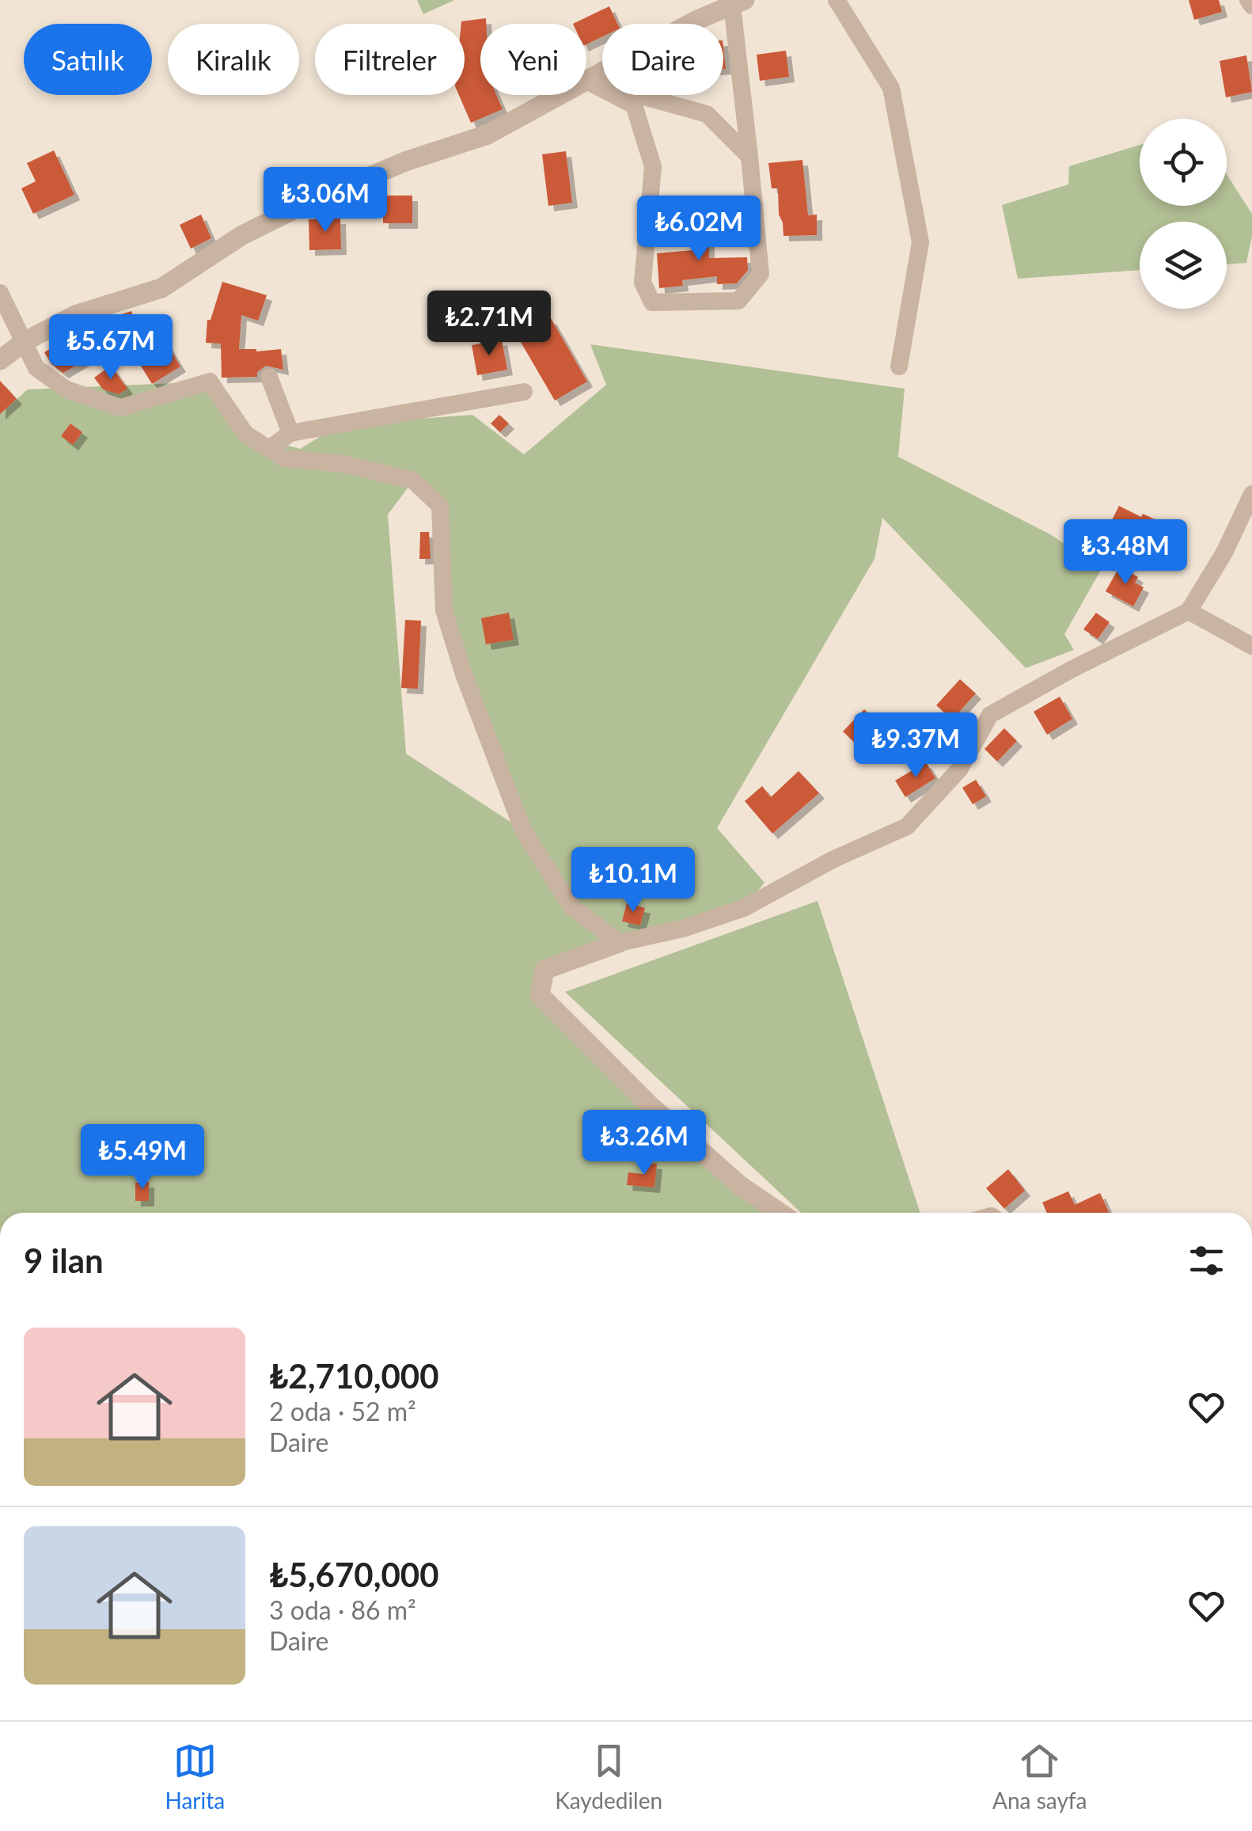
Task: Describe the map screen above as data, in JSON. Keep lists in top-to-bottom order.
{
  "page": {
    "chip": [
      "Satılık",
      "Kiralık",
      "Filtreler",
      "Yeni",
      "Daire"
    ],
    "price": [
      "₺3.06M",
      "₺6.02M",
      "₺2.71M",
      "₺5.67M",
      "₺3.48M",
      "₺9.37M",
      "₺10.1M",
      "₺3.26M",
      "₺5.49M"
    ],
    "heading": "9 ilan",
    "list": [
      {
        "name": "₺2,710,000",
        "note": "2 oda · 52 m² · Daire"
      },
      {
        "name": "₺5,670,000",
        "note": "3 oda · 86 m² · Daire"
      }
    ],
    "tabs": ["Harita", "Kaydedilen", "Ana sayfa"]
  }
}
